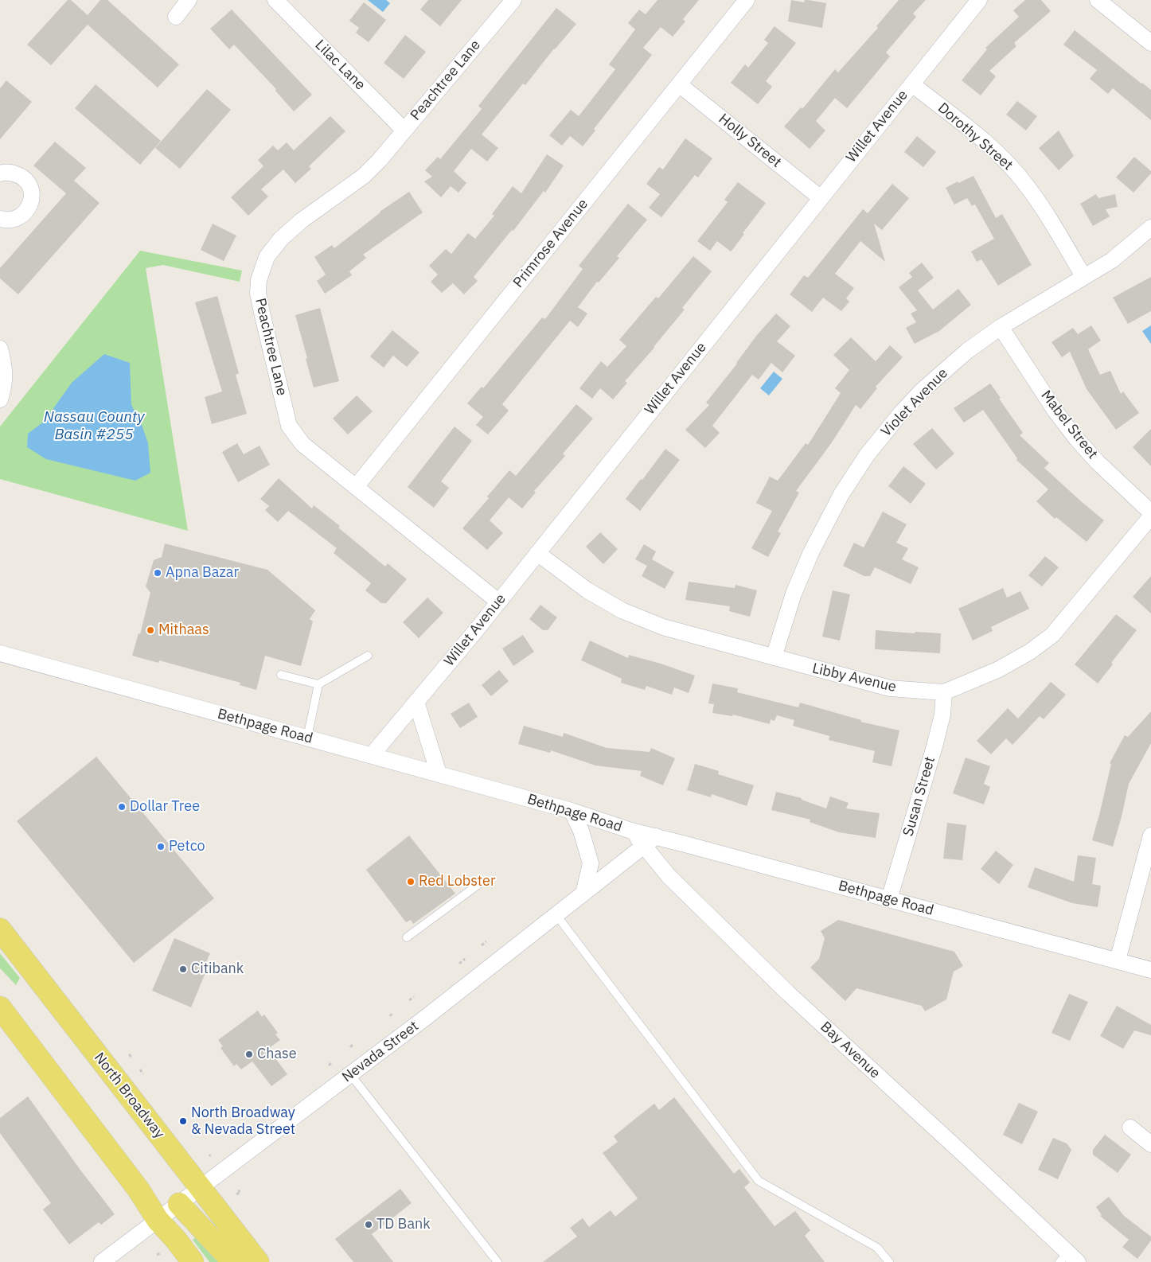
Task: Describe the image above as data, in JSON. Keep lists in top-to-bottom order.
{
  "streets": {
    "main road": ["North Broadway"],
    "street": [
      "Lilac Lane",
      "Peachtree Lane",
      "Willet Avenue",
      "Dorothy Street",
      "Holly Street",
      "Primrose Avenue",
      "Violet Avenue",
      "Mabel Street",
      "Libby Avenue",
      "Bethpage Road",
      "Susan Street",
      "Bay Avenue",
      "Nevada Street"
    ]
  },
  "crossings": [
    ["Lilac Lane", "Peachtree Lane"],
    ["Peachtree Lane", "Willet Avenue"],
    ["Peachtree Lane", "Primrose Avenue"],
    ["Willet Avenue", "Dorothy Street"],
    ["Willet Avenue", "Holly Street"],
    ["Willet Avenue", "Libby Avenue"],
    ["Willet Avenue", "Bethpage Road"],
    ["Dorothy Street", "Violet Avenue"],
    ["Holly Street", "Primrose Avenue"],
    ["Violet Avenue", "Mabel Street"],
    ["Violet Avenue", "Libby Avenue"],
    ["Libby Avenue", "Susan Street"],
    ["Bethpage Road", "Susan Street"],
    ["Bethpage Road", "Bay Avenue"],
    ["Bethpage Road", "Nevada Street"],
    ["Bay Avenue", "Nevada Street"],
    ["Nevada Street", "North Broadway"]
  ],
  "water": ["Nassau County Basin #255"],
  "places": [
    "Apna Bazar",
    "Mithaas",
    "Dollar Tree",
    "Petco",
    "Red Lobster",
    "Citibank",
    "Chase",
    "North Broadway & Nevada Street",
    "TD Bank"
  ]
}
